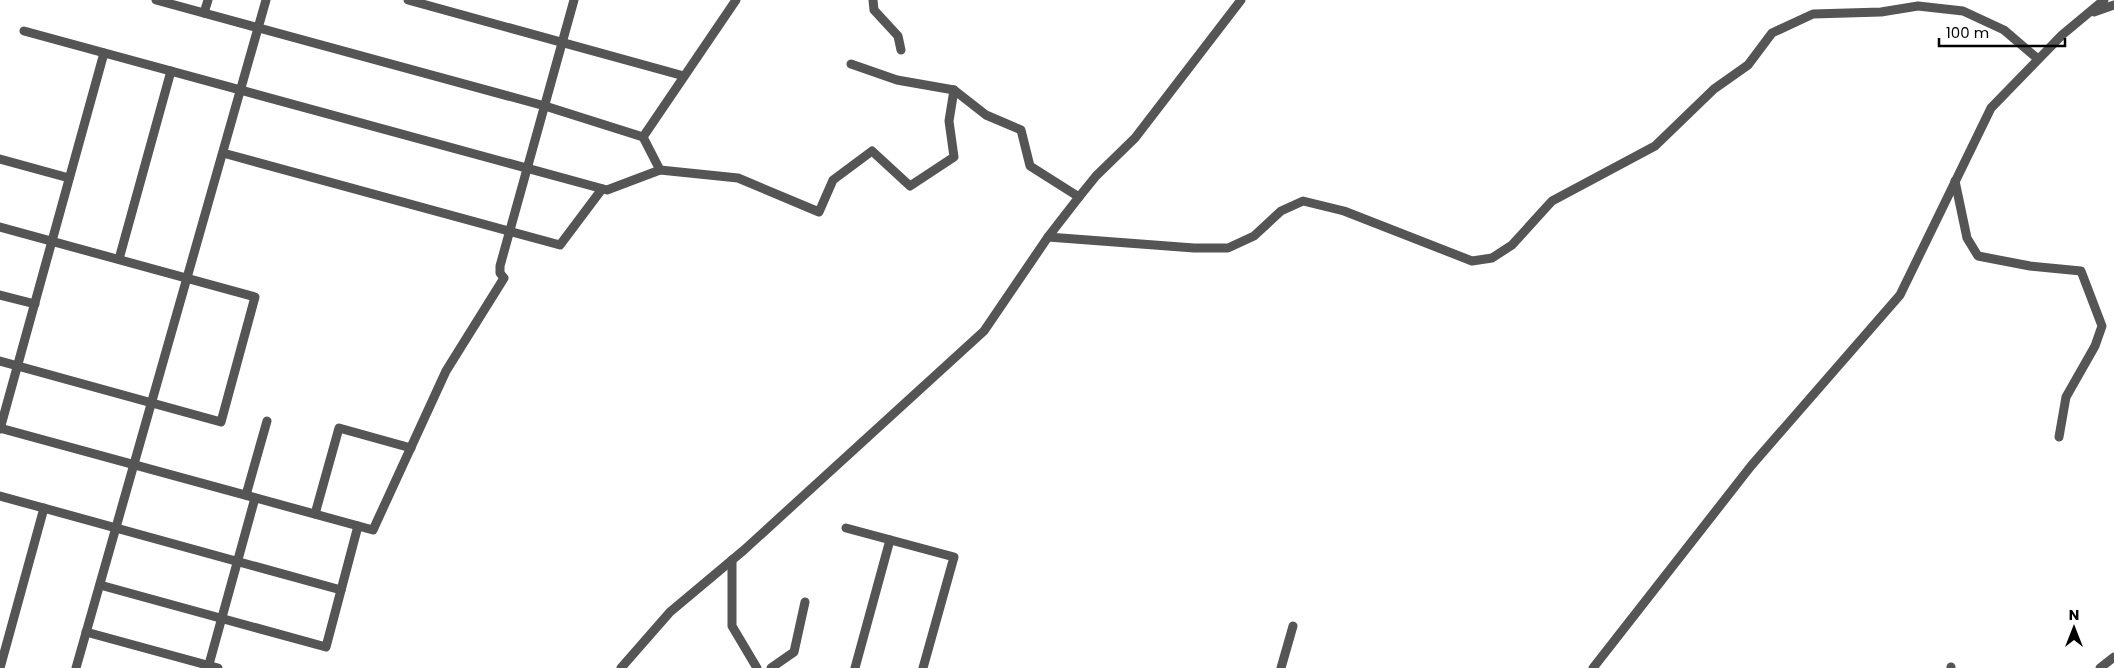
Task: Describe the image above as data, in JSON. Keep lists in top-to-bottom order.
{
  "scale_bar": "100 m",
  "north": "top"
}
